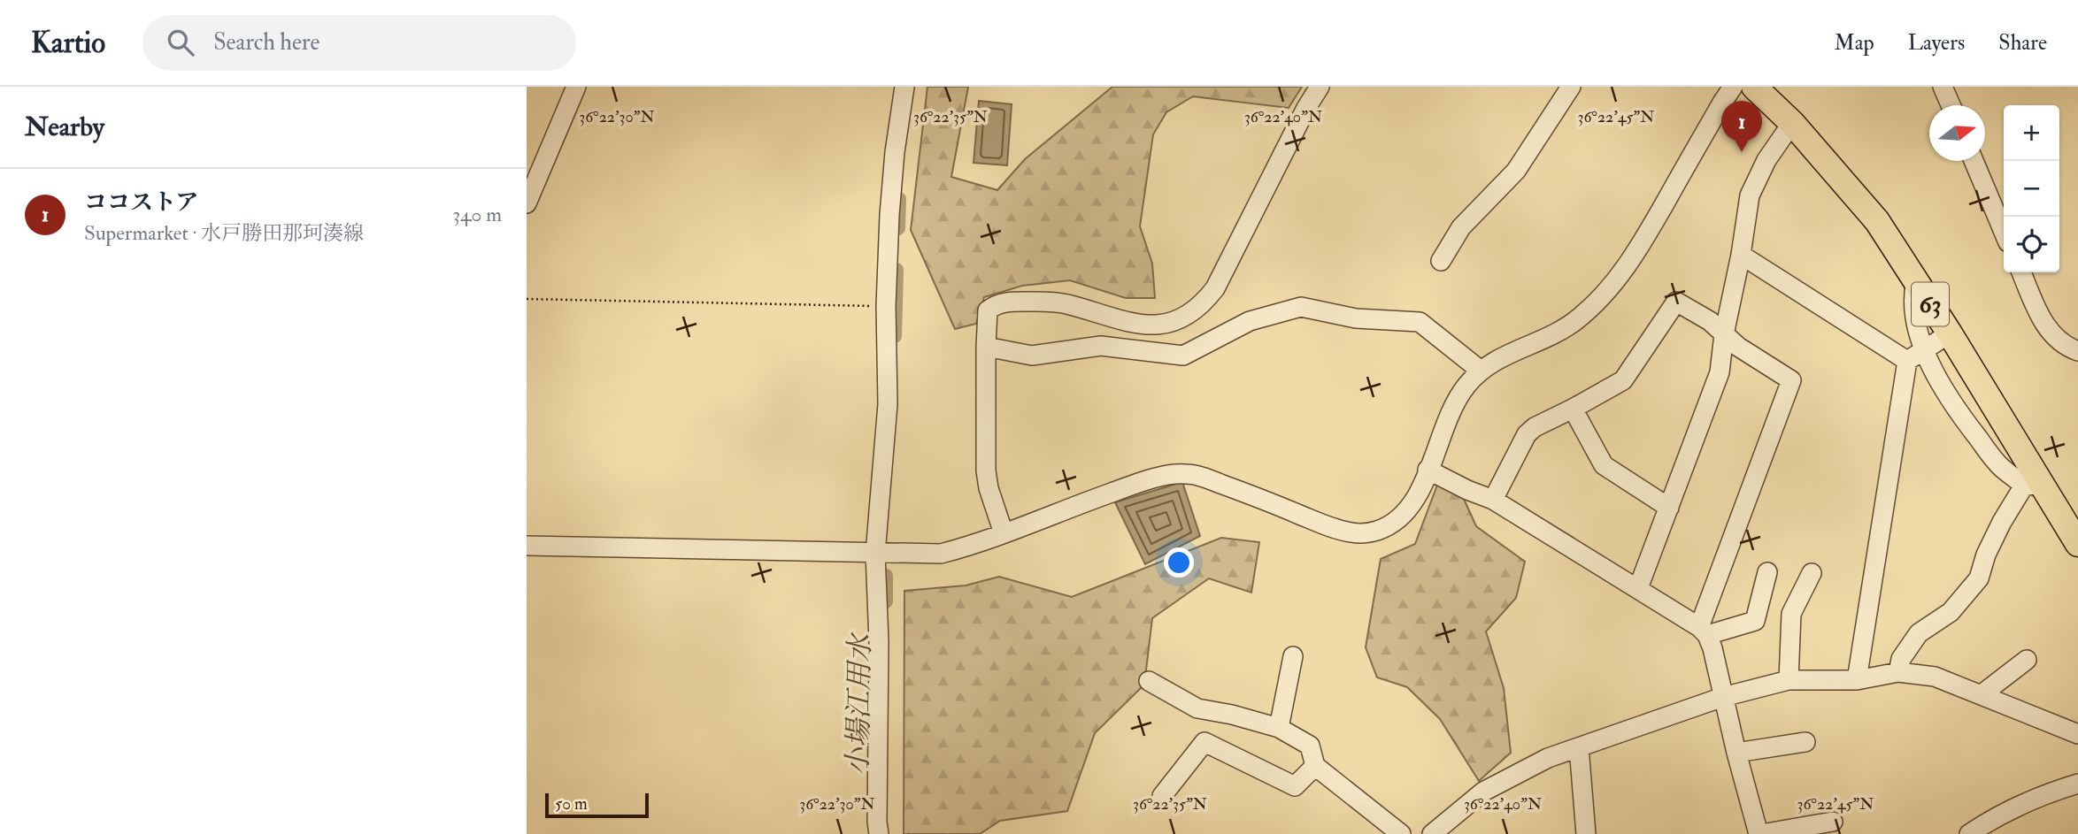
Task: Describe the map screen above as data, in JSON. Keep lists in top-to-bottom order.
{
  "streets": {
    "main road": ["63"]
  },
  "water": ["小場江用水"],
  "scale_bar": "50 m",
  "north": "right",
  "page": {
    "header": "Kartio",
    "search": "Search here",
    "nav": ["Map", "Layers", "Share"],
    "heading": "Nearby",
    "pins": "1",
    "map_buttons": ["+", "−"],
    "list": [
      {
        "mark": "1",
        "name": "ココストア",
        "note": "Supermarket · 水戸勝田那珂湊線",
        "value": "340 m"
      }
    ],
    "scale": "50 m"
  },
  "coordinates": [
    "36°22'30\"N",
    "36°22'35\"N",
    "36°22'40\"N",
    "36°22'45\"N"
  ]
}
